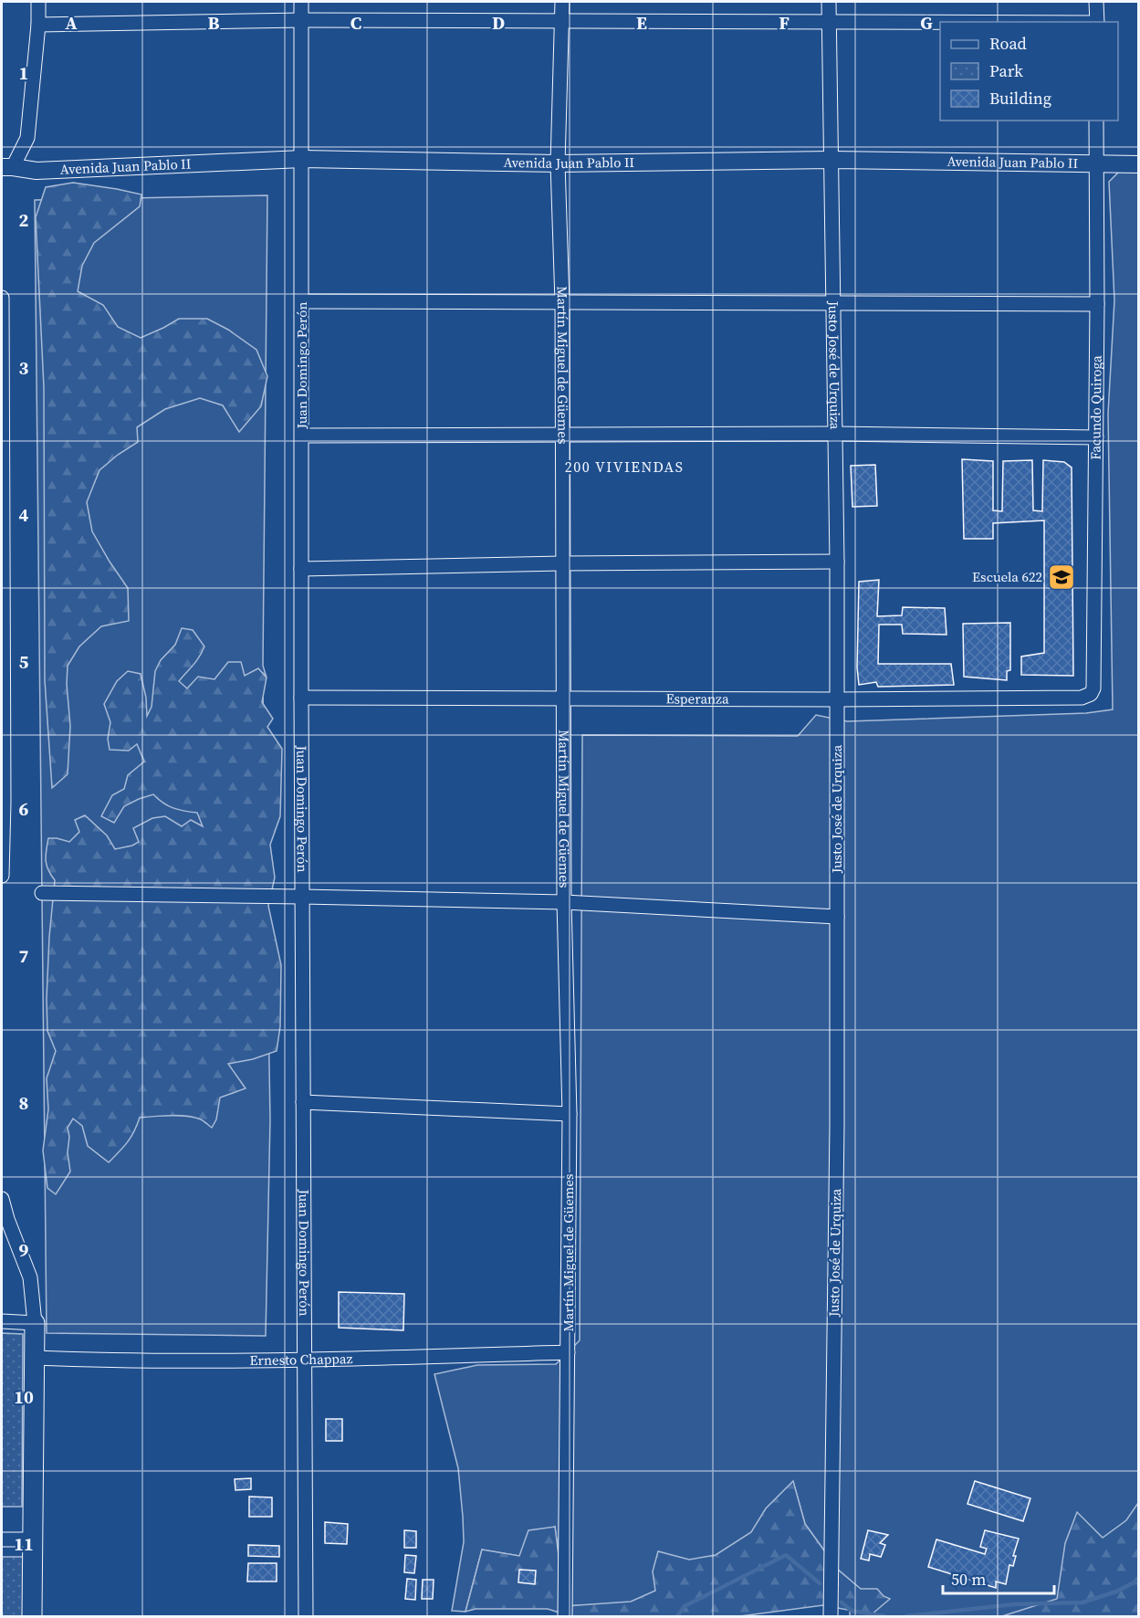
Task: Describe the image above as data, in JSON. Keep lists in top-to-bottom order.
{
  "streets": {
    "street": [
      "Avenida Juan Pablo II",
      "Juan Domingo Perón",
      "Martín Miguel de Güemes",
      "Justo José de Urquiza",
      "Facundo Quiroga",
      "Esperanza",
      "Ernesto Chappaz"
    ]
  },
  "crossings": [
    ["Avenida Juan Pablo II", "Juan Domingo Perón"],
    ["Avenida Juan Pablo II", "Martín Miguel de Güemes"],
    ["Avenida Juan Pablo II", "Justo José de Urquiza"],
    ["Avenida Juan Pablo II", "Facundo Quiroga"],
    ["Juan Domingo Perón", "Esperanza"],
    ["Juan Domingo Perón", "Ernesto Chappaz"],
    ["Martín Miguel de Güemes", "Esperanza"],
    ["Martín Miguel de Güemes", "Ernesto Chappaz"],
    ["Justo José de Urquiza", "Esperanza"],
    ["Facundo Quiroga", "Esperanza"]
  ],
  "districts": ["200 VIVIENDAS"],
  "places": {
    "school or university": ["Escuela 622"]
  },
  "legend": ["Road", "Park", "Building"],
  "scale_bar": "50 m",
  "grid": {
    "columns": [
      "A",
      "B",
      "C",
      "D",
      "E",
      "F",
      "G"
    ],
    "rows": [
      "1",
      "2",
      "3",
      "4",
      "5",
      "6",
      "7",
      "8",
      "9",
      "10",
      "11"
    ]
  }
}
